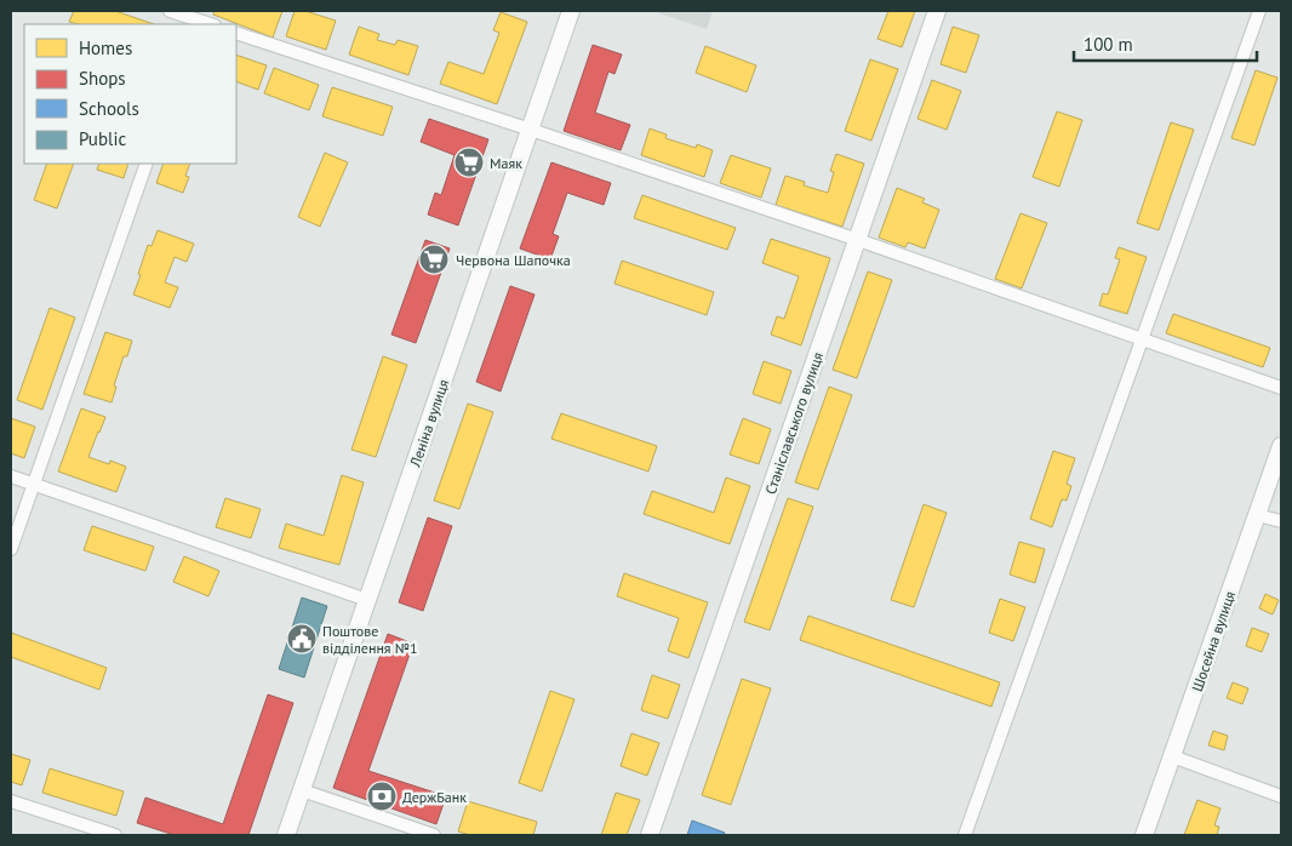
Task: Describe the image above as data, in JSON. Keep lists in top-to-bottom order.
{
  "streets": {
    "street": ["Леніна вулиця", "Станіславського вулиця", "Шосейна вулиця"]
  },
  "places": {
    "supermarket": ["Маяк", "Червона Шапочка"],
    "public building": ["Поштове відділення №1"],
    "bank": ["ДержБанк"]
  },
  "legend": [
    "Homes",
    "Shops",
    "Schools",
    "Public"
  ],
  "scale_bar": "100 m"
}
